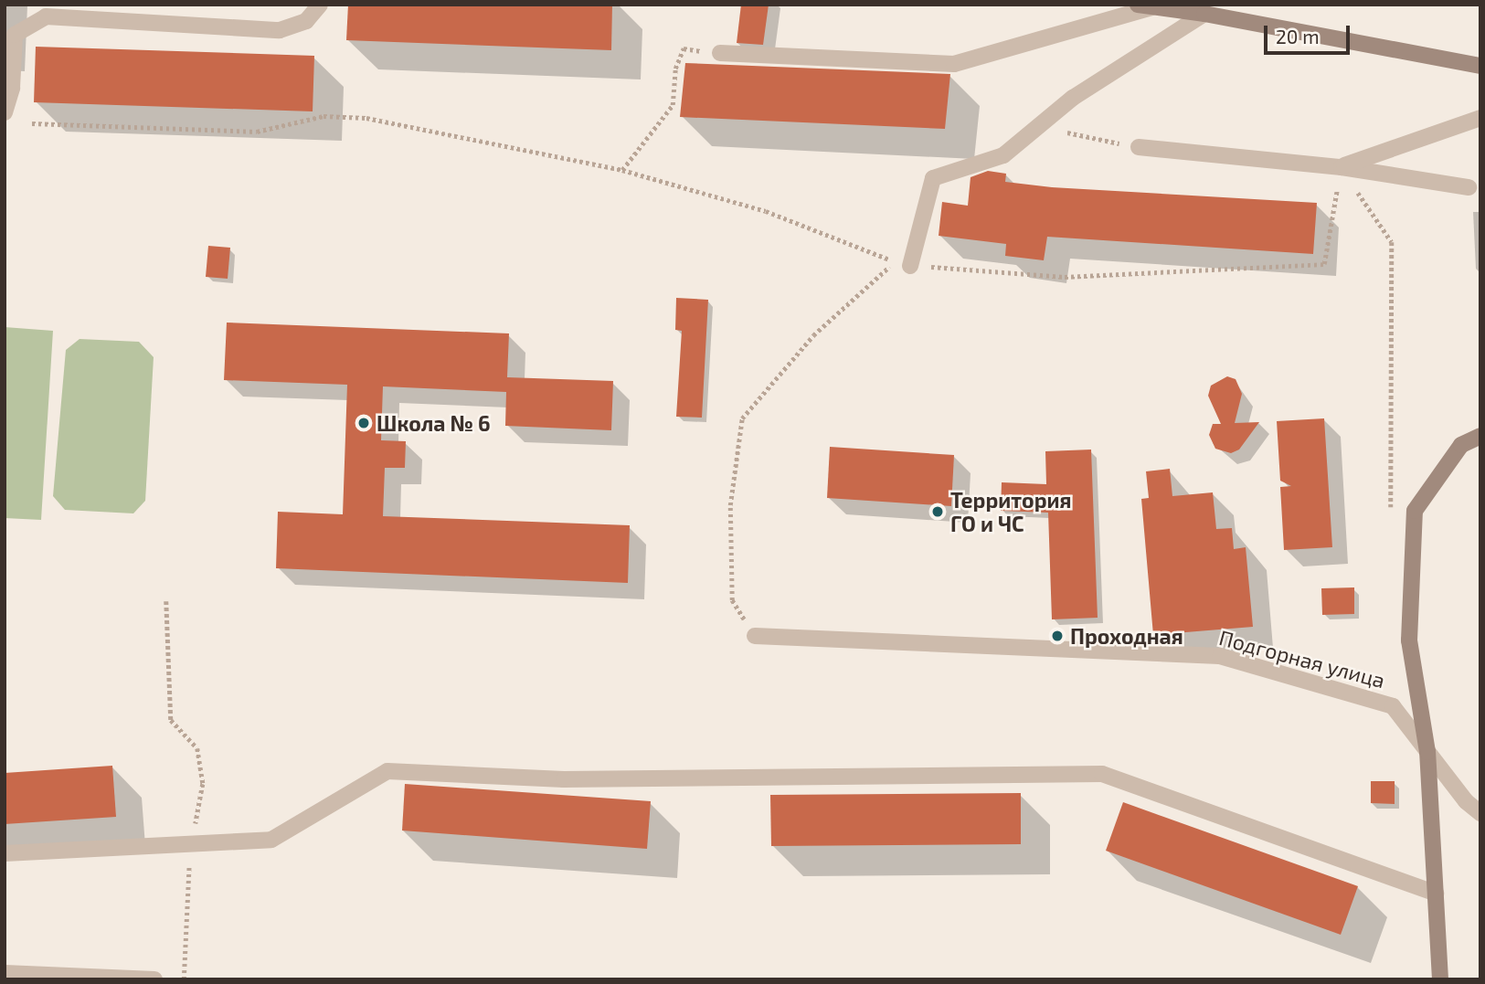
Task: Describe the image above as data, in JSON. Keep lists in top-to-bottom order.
{
  "streets": {
    "street": ["Подгорная улица"]
  },
  "places": ["Школа № 6", "Территория ГО и ЧС", "Проходная"],
  "scale_bar": "20 m"
}
